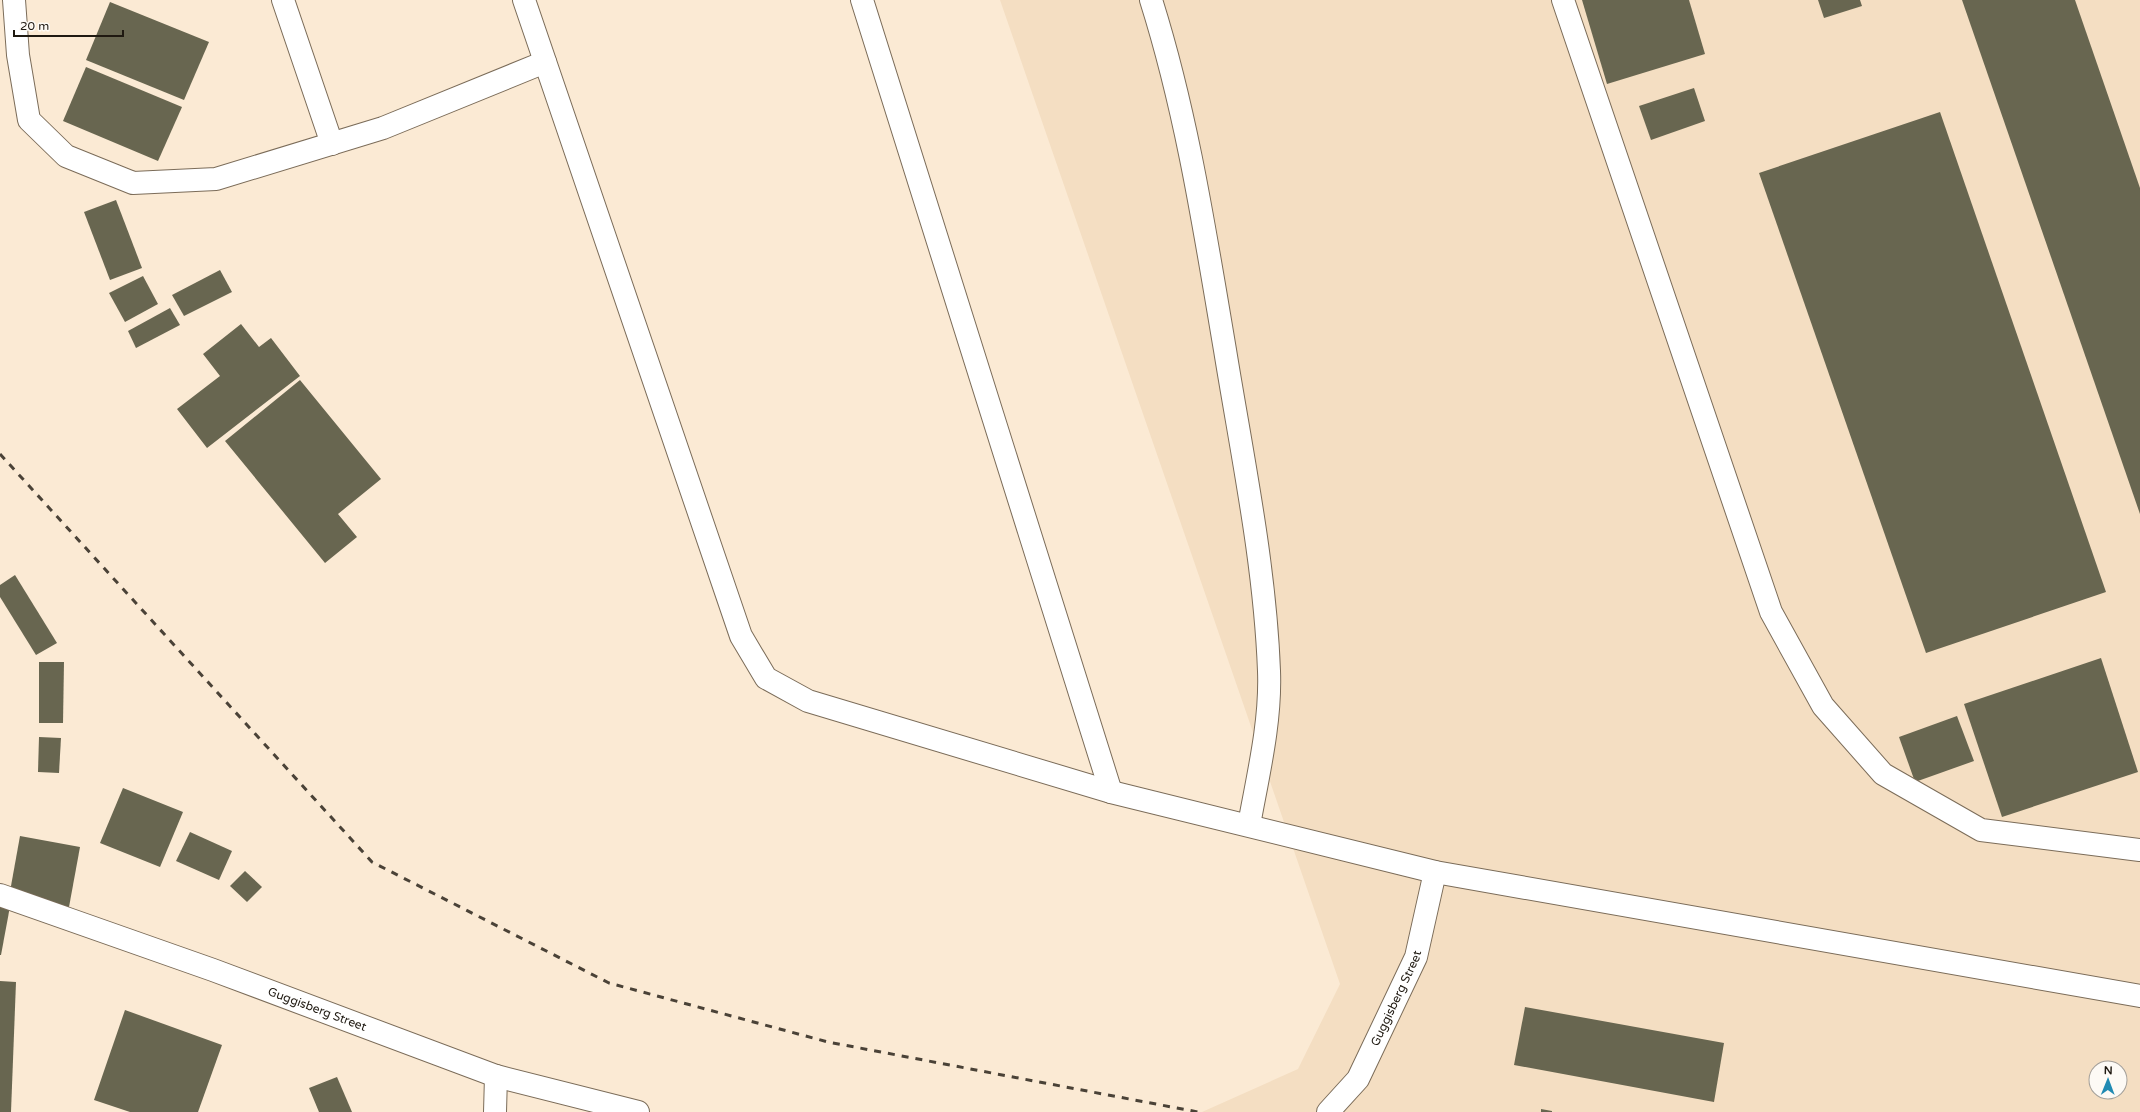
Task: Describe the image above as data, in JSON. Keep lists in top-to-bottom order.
{
  "streets": {
    "lane": ["Guggisberg Street"]
  },
  "scale_bar": "20 m",
  "north": "top"
}
